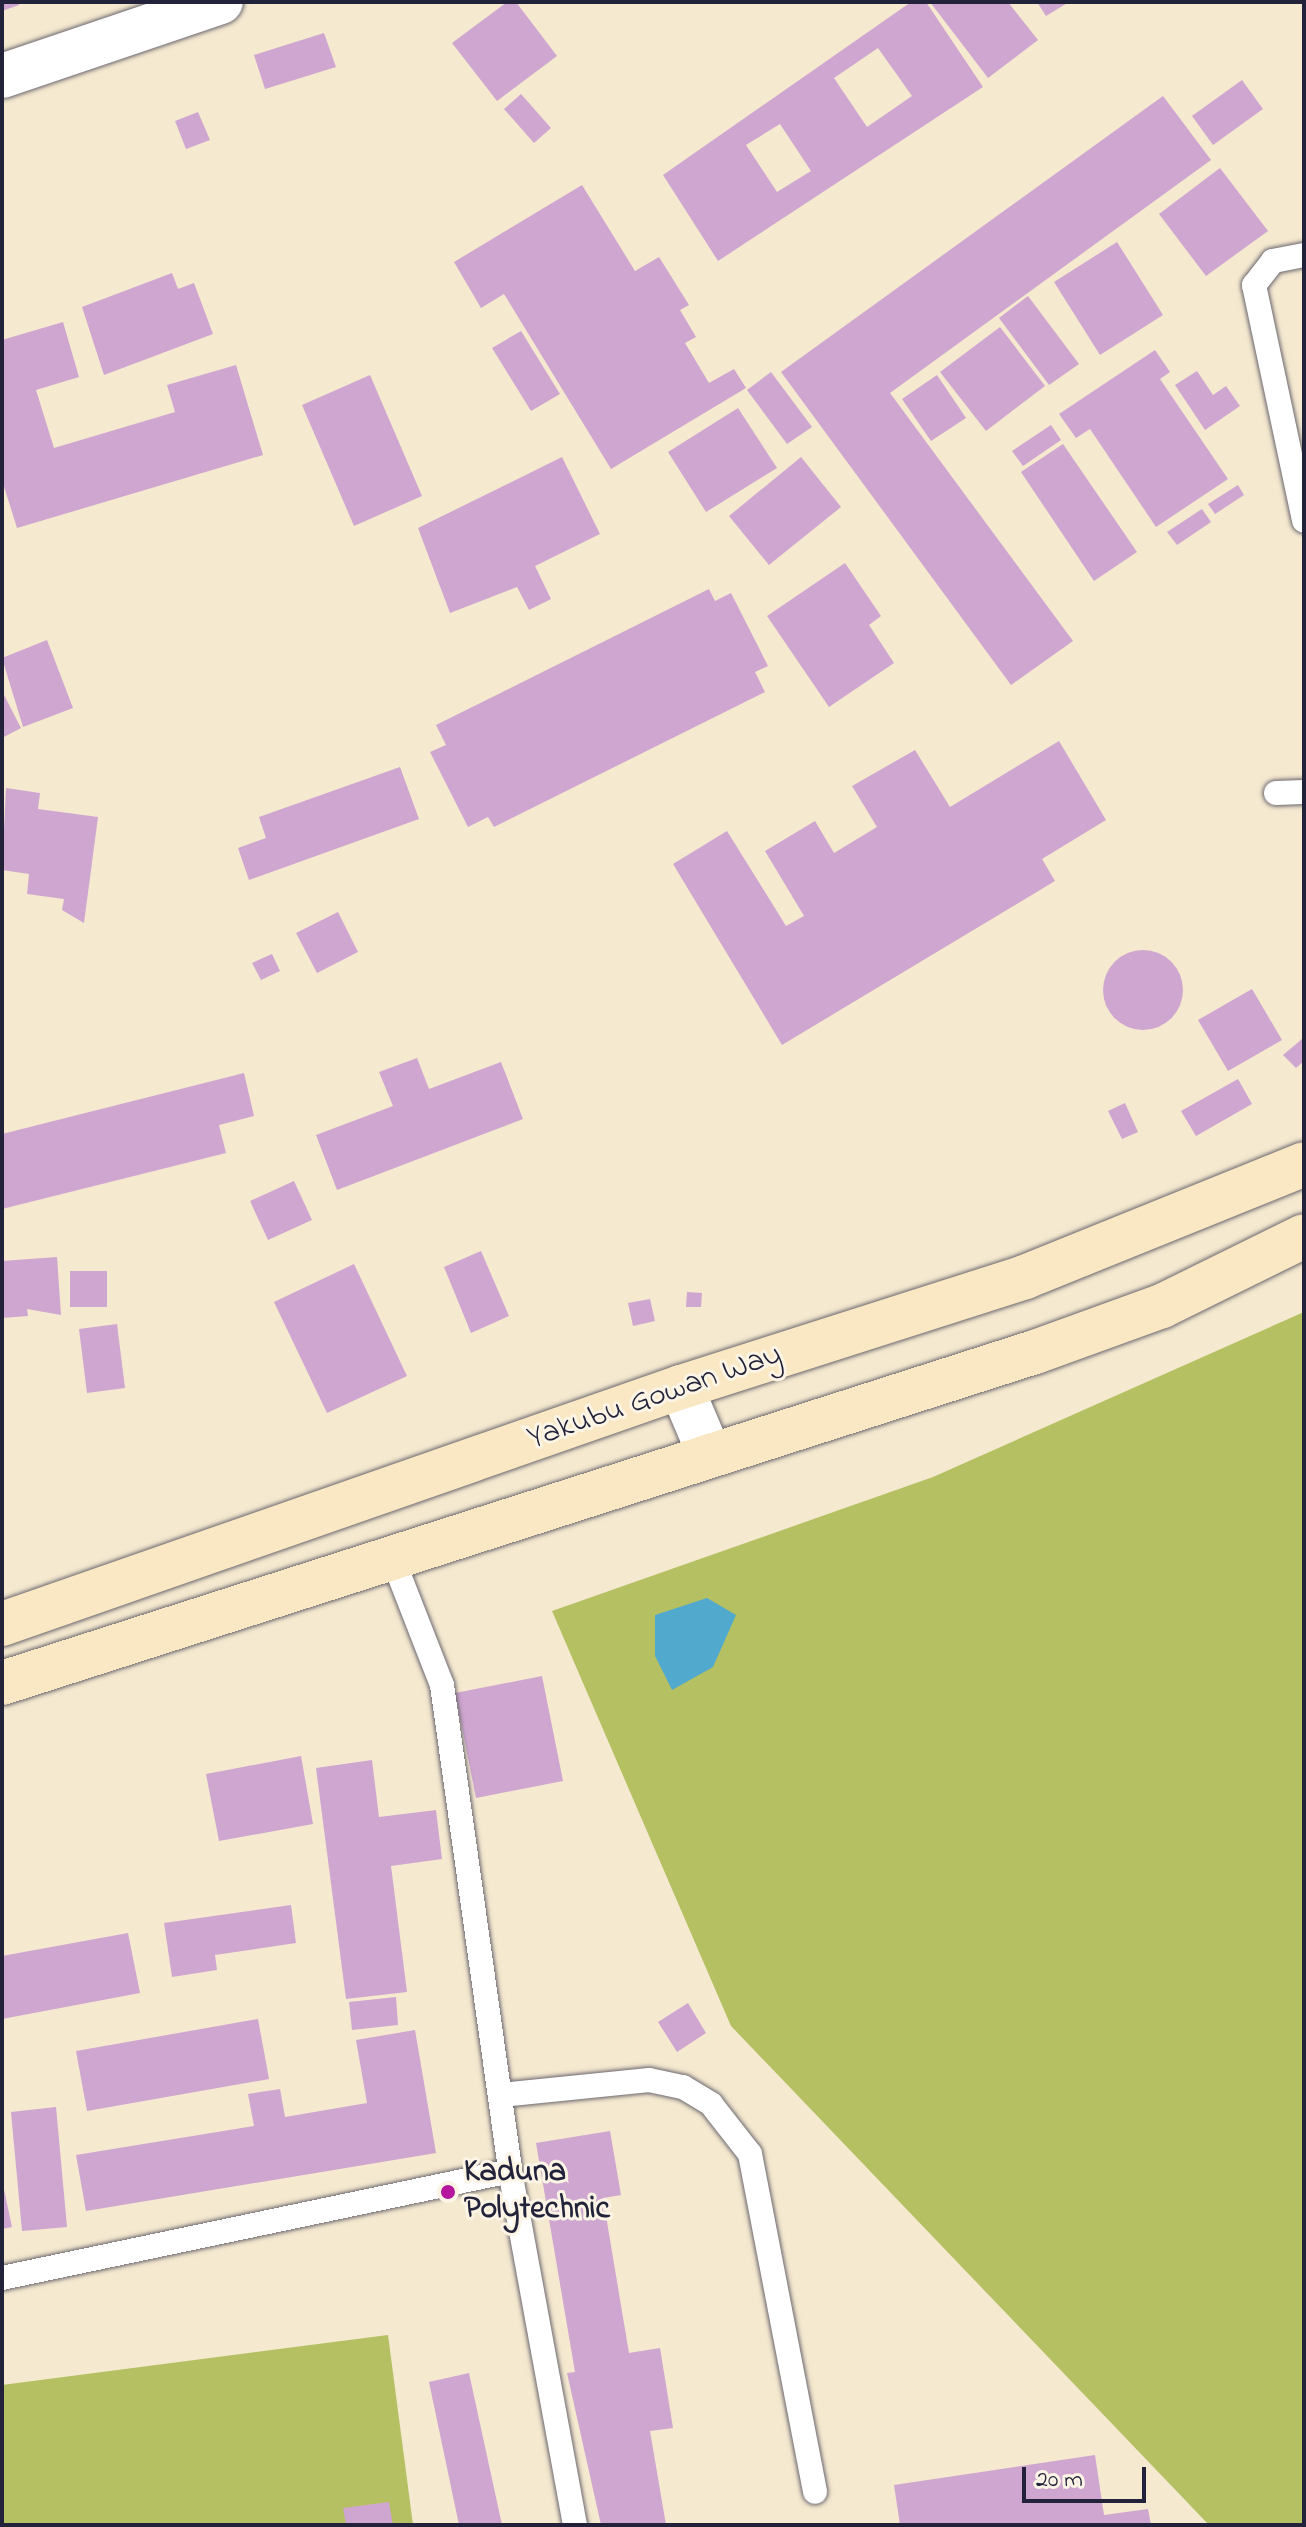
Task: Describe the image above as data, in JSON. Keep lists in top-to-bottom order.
{
  "streets": {
    "street": ["Yakubu Gowan Way"]
  },
  "places": ["Kaduna Polytechnic"],
  "scale_bar": "20 m"
}
